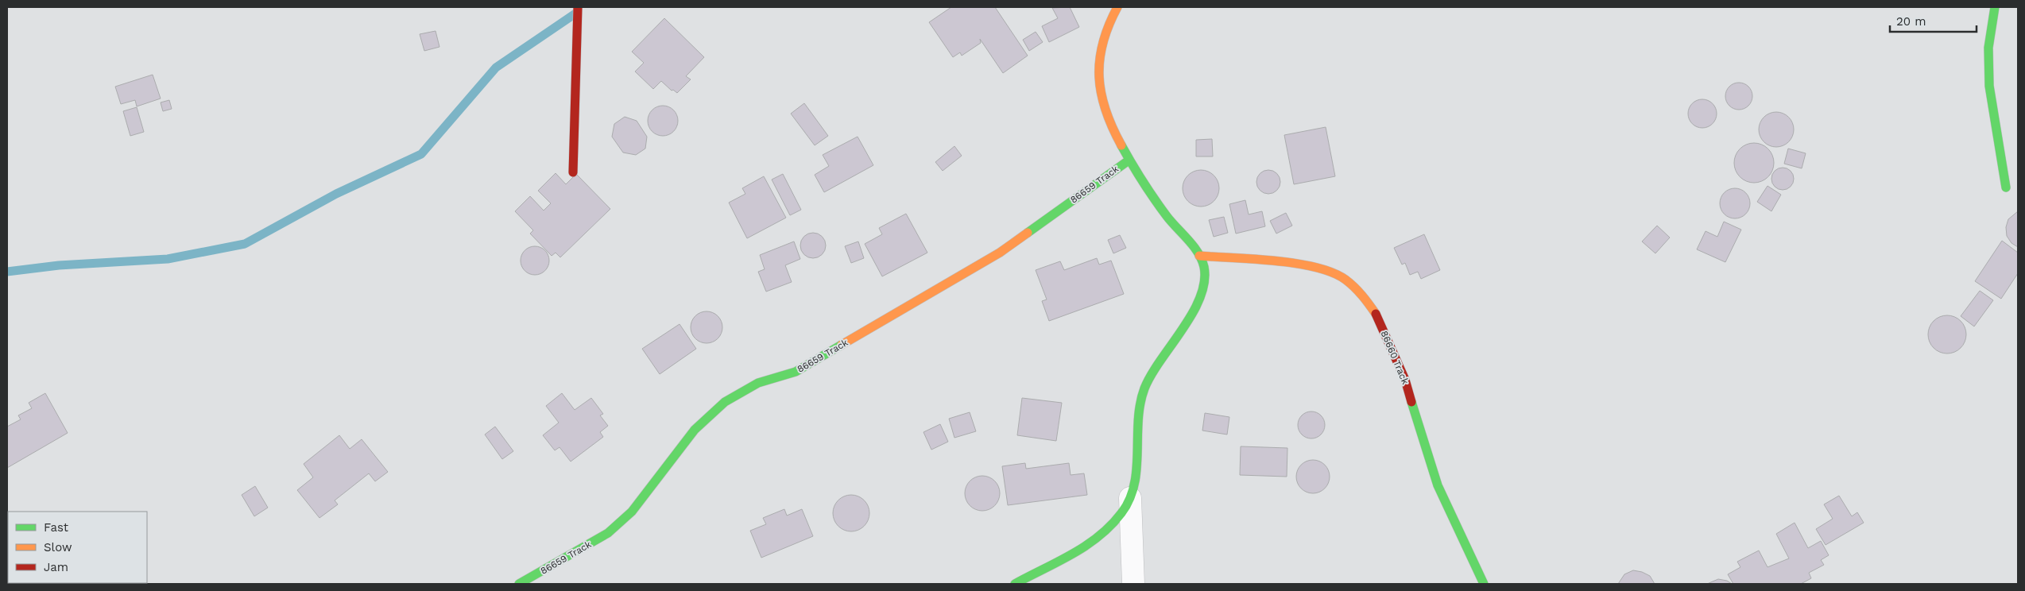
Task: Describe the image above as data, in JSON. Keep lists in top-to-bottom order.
{
  "streets": {
    "street": ["86659 Track", "86660 Track"]
  },
  "crossings": [
    ["86659 Track", "86660 Track"]
  ],
  "legend": ["Fast", "Slow", "Jam"],
  "scale_bar": "20 m"
}
